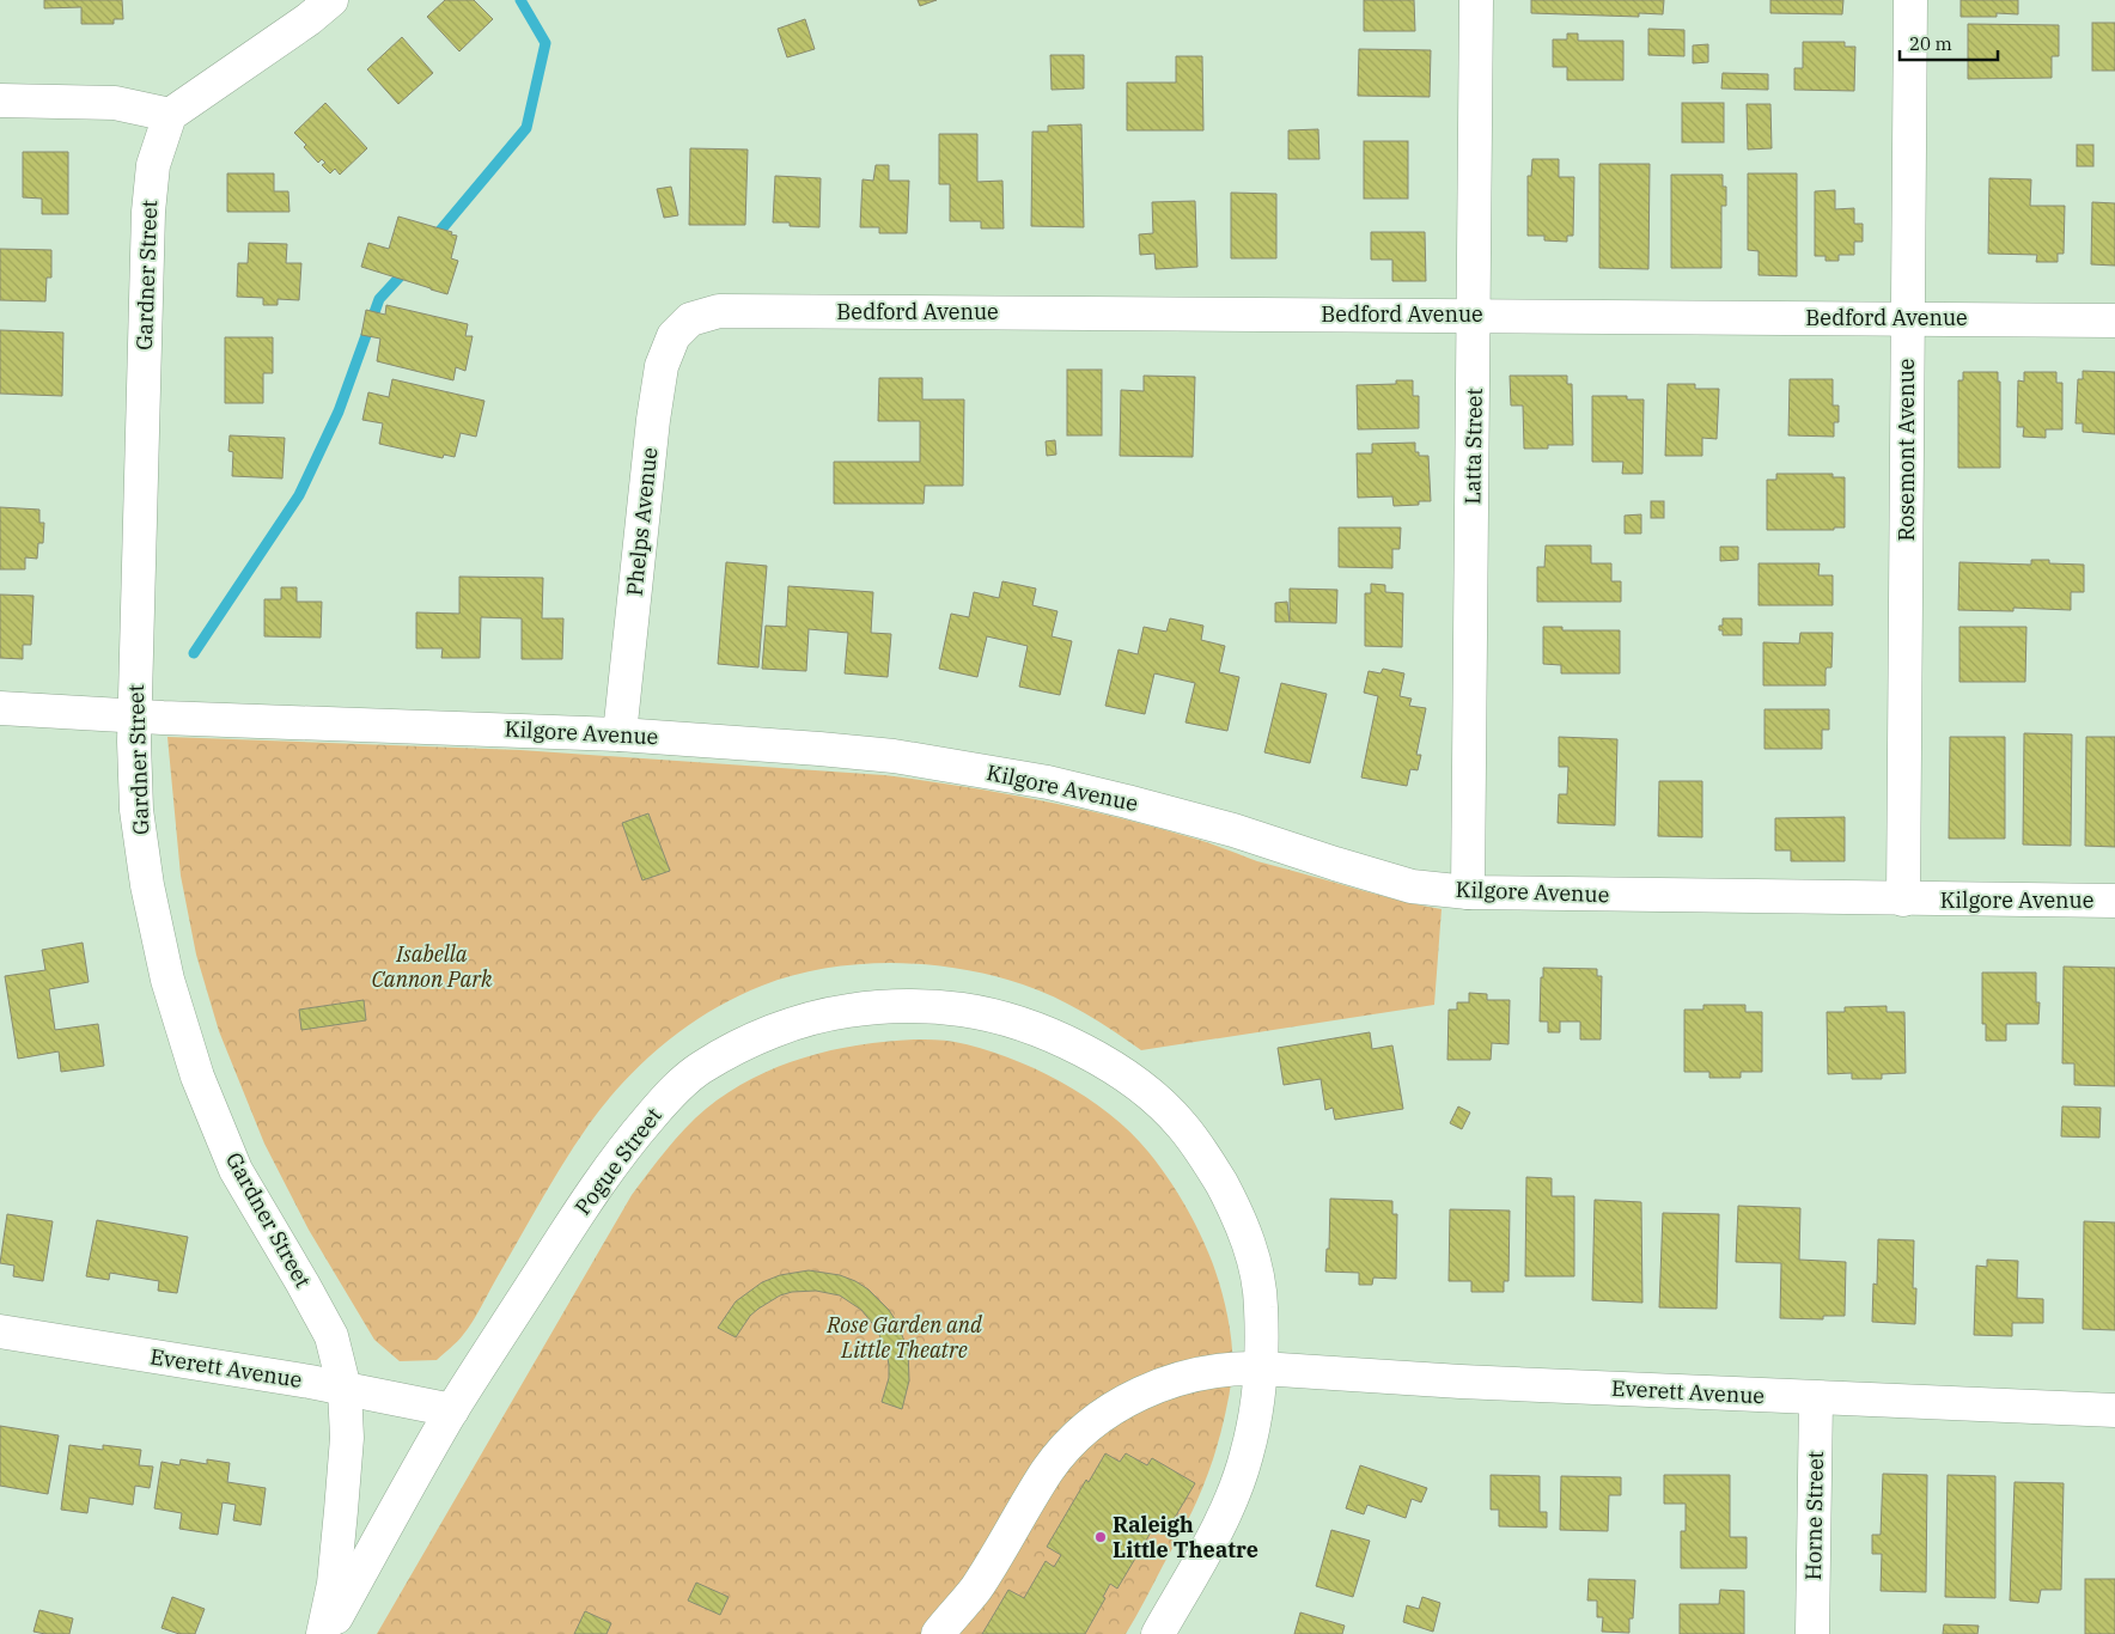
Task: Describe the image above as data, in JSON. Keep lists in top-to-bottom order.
{
  "streets": {
    "street": [
      "Gardner Street",
      "Bedford Avenue",
      "Latta Street",
      "Rosemont Avenue",
      "Phelps Avenue",
      "Kilgore Avenue",
      "Pogue Street",
      "Everett Avenue",
      "Horne Street"
    ]
  },
  "crossings": [
    ["Gardner Street", "Kilgore Avenue"],
    ["Gardner Street", "Pogue Street"],
    ["Gardner Street", "Everett Avenue"],
    ["Bedford Avenue", "Latta Street"],
    ["Bedford Avenue", "Rosemont Avenue"],
    ["Bedford Avenue", "Phelps Avenue"],
    ["Latta Street", "Kilgore Avenue"],
    ["Rosemont Avenue", "Kilgore Avenue"],
    ["Phelps Avenue", "Kilgore Avenue"],
    ["Pogue Street", "Everett Avenue"],
    ["Everett Avenue", "Horne Street"]
  ],
  "parks": ["Isabella Cannon Park", "Rose Garden and Little Theatre"],
  "places": ["Raleigh Little Theatre"],
  "scale_bar": "20 m"
}
